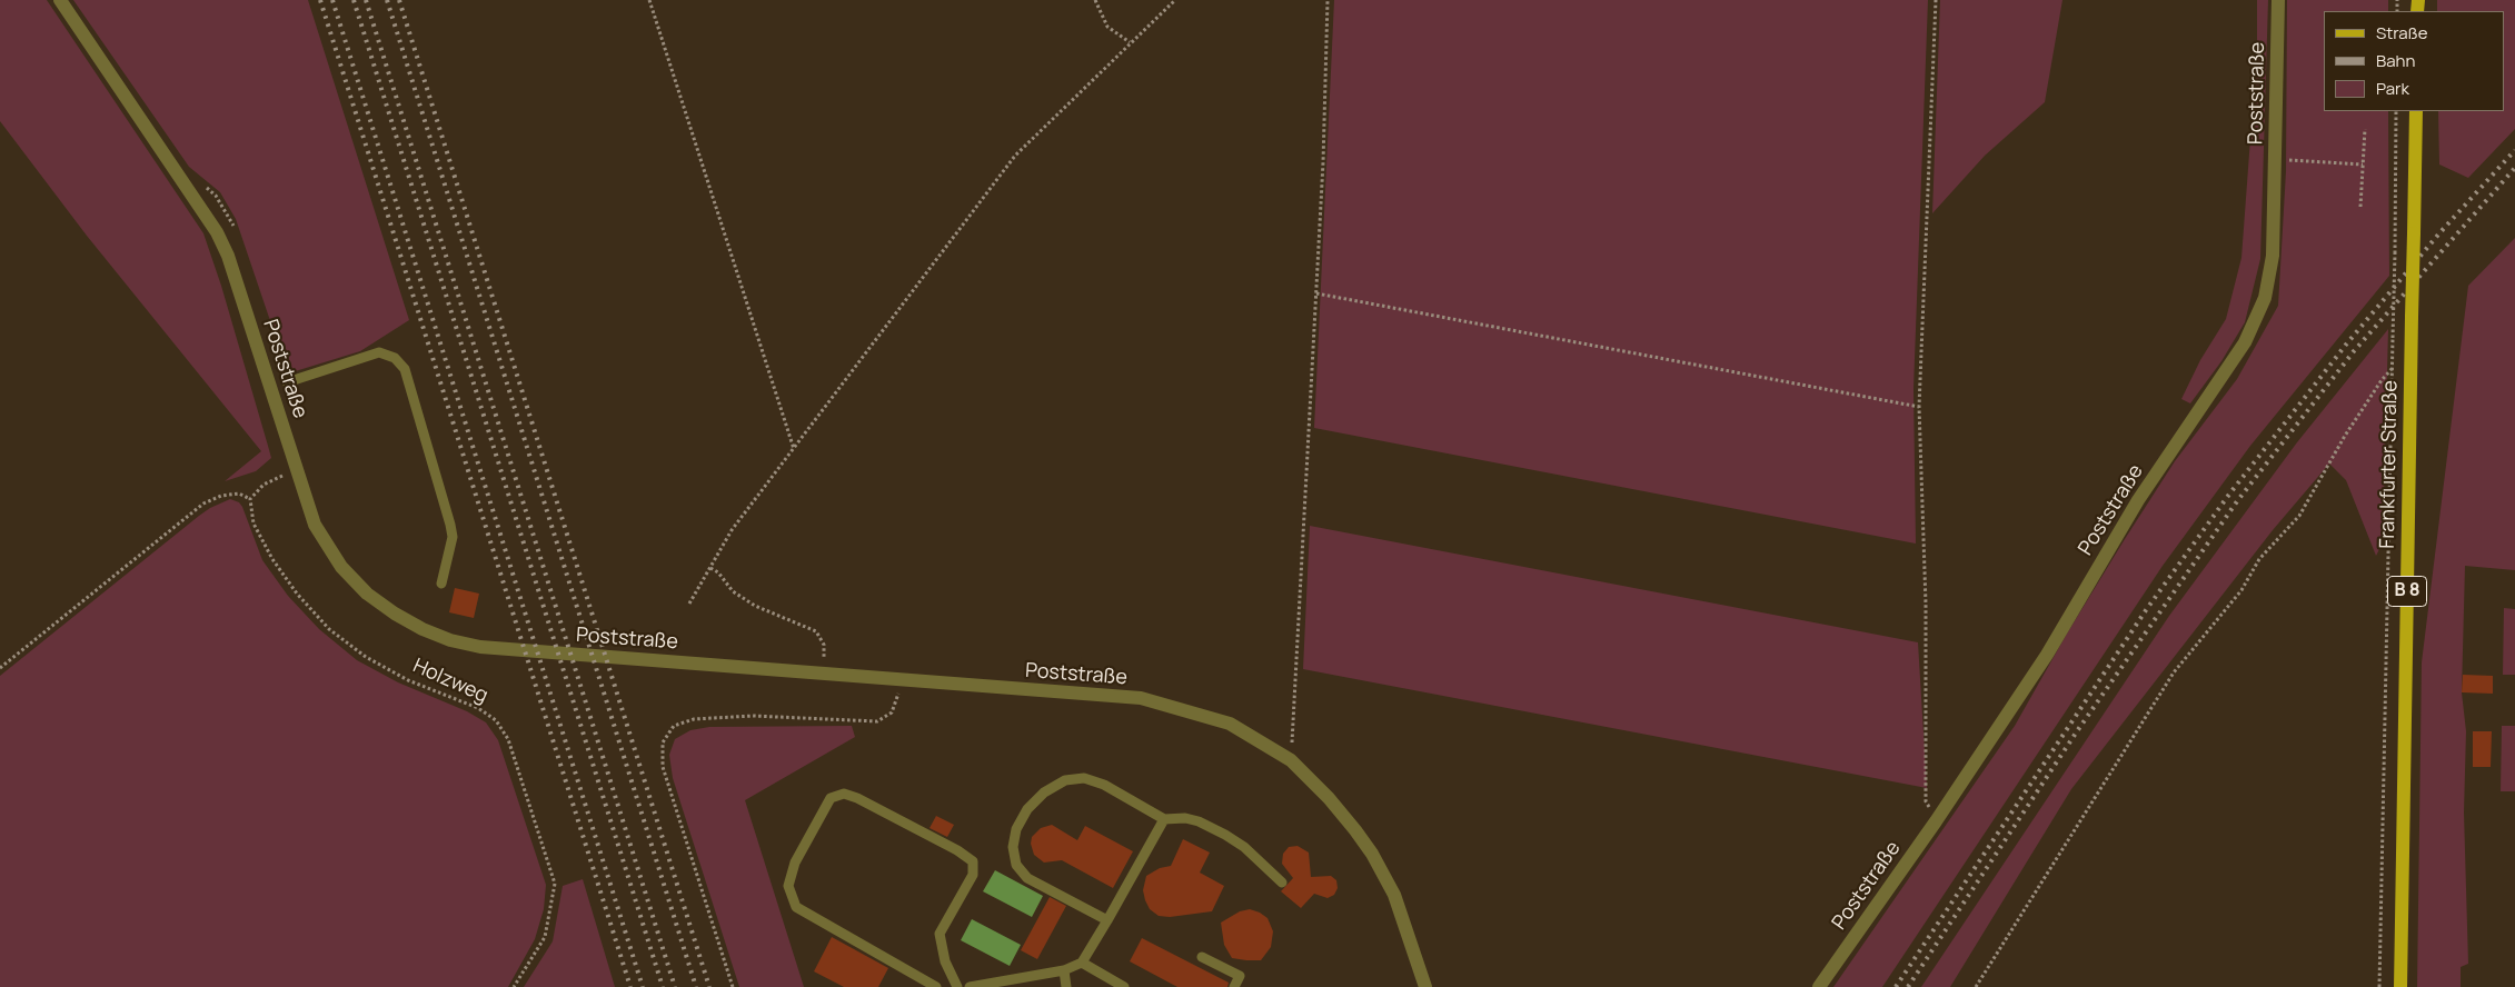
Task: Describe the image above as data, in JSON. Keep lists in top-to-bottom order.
{
  "streets": {
    "main road": ["Frankfurter Straße", "B 8"],
    "street": ["Poststraße"],
    "path": ["Holzweg"]
  },
  "legend": ["Straße", "Bahn", "Park"]
}
